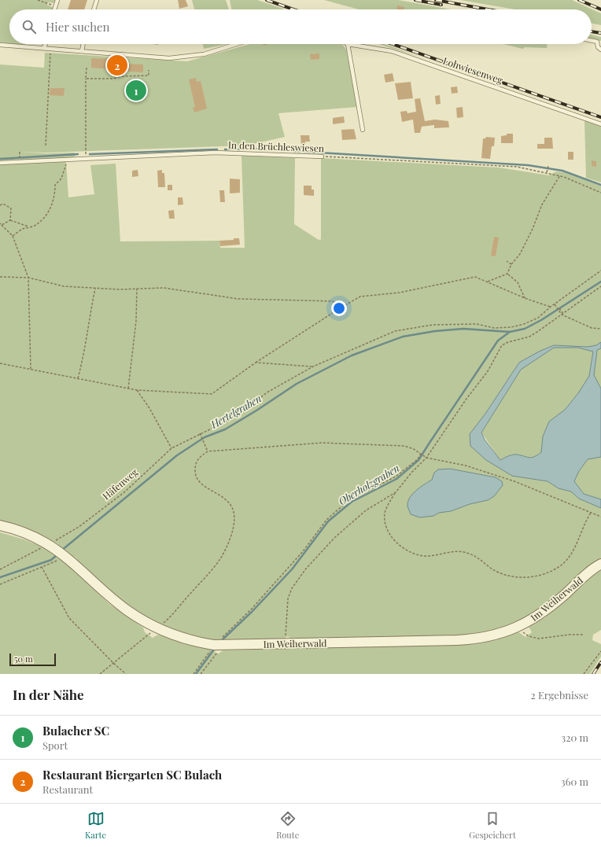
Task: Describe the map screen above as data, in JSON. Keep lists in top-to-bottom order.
{
  "streets": {
    "street": ["Im Weiherwald"],
    "lane": ["Lohwiesenweg", "In den Brüchleswiesen"],
    "path": ["Häfenweg"]
  },
  "crossings": [
    ["Häfenweg", "Im Weiherwald"]
  ],
  "water": ["Hertelgraben", "Oberholzgraben"],
  "scale_bar": "50 m",
  "page": {
    "search": "Hier suchen",
    "pins": ["2", "1"],
    "scale": "50 m",
    "heading": ["In der Nähe", "2 Ergebnisse"],
    "list": [
      {
        "mark": "1",
        "name": "Bulacher SC",
        "note": "Sport",
        "value": "320 m"
      },
      {
        "mark": "2",
        "name": "Restaurant Biergarten SC Bulach",
        "note": "Restaurant",
        "value": "360 m"
      }
    ],
    "nav": ["Karte", "Route", "Gespeichert"]
  }
}
